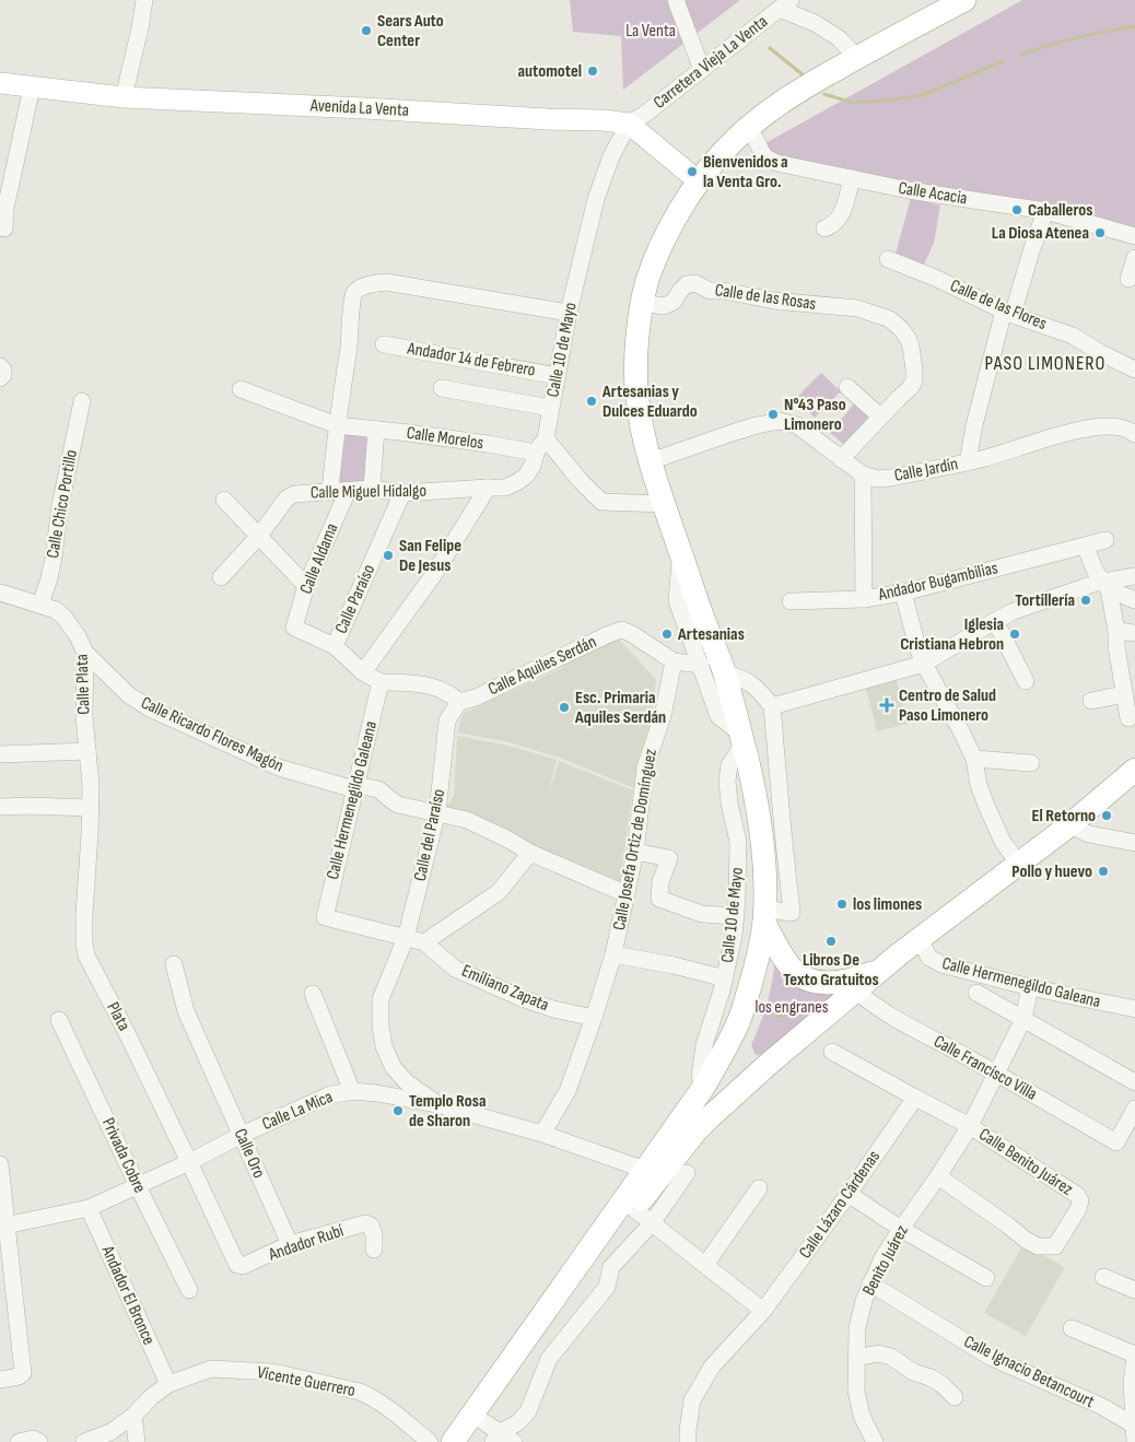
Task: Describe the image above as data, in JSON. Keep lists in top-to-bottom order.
{
  "streets": {
    "main road": ["Avenida La Venta"],
    "street": [
      "Carretera Vieja La Venta",
      "Calle Acacia",
      "Calle de las Rosas",
      "Calle de las Flores",
      "Calle 10 de Mayo",
      "Andador 14 de Febrero",
      "Calle Morelos",
      "Calle Jardín",
      "Calle Miguel Hidalgo",
      "Calle Chico Portillo",
      "Calle Aldama",
      "Andador Bugambilias",
      "Calle Paraíso",
      "Calle Aquiles Serdán",
      "Calle Plata",
      "Calle Ricardo Flores Magón",
      "Calle Hermenegildo Galeana",
      "Calle del Paraíso",
      "Calle Josefa Ortiz de Domínguez",
      "Emiliano Zapata",
      "Plata",
      "Calle Francisco Villa",
      "Calle La Mica",
      "Calle Oro",
      "Privada Cobre",
      "Calle Benito Juárez",
      "Calle Lázaro Cárdenas",
      "Andador Rubí",
      "Benito Juárez",
      "Andador El Bronce",
      "Calle Ignacio Betancourt",
      "Vicente Guerrero"
    ]
  },
  "crossings": [
    ["Carretera Vieja La Venta", "Avenida La Venta"],
    ["Carretera Vieja La Venta", "Calle 10 de Mayo"],
    ["Avenida La Venta", "Calle 10 de Mayo"],
    ["Calle 10 de Mayo", "Andador 14 de Febrero"],
    ["Calle Morelos", "Calle Miguel Hidalgo"],
    ["Calle Miguel Hidalgo", "Calle Aldama"],
    ["Calle Miguel Hidalgo", "Calle Paraíso"],
    ["Calle Chico Portillo", "Calle Plata"],
    ["Calle Aldama", "Calle Paraíso"],
    ["Calle Aquiles Serdán", "Calle del Paraíso"],
    ["Calle Aquiles Serdán", "Calle Josefa Ortiz de Domínguez"],
    ["Calle Plata", "Calle Ricardo Flores Magón"],
    ["Calle Plata", "Plata"],
    ["Calle Ricardo Flores Magón", "Calle Hermenegildo Galeana"],
    ["Calle Ricardo Flores Magón", "Calle del Paraíso"],
    ["Calle Ricardo Flores Magón", "Calle Josefa Ortiz de Domínguez"],
    ["Calle Hermenegildo Galeana", "Calle del Paraíso"],
    ["Calle Hermenegildo Galeana", "Benito Juárez"],
    ["Calle Josefa Ortiz de Domínguez", "Emiliano Zapata"],
    ["Calle Josefa Ortiz de Domínguez", "Calle La Mica"],
    ["Plata", "Calle La Mica"],
    ["Plata", "Andador Rubí"],
    ["Calle Francisco Villa", "Benito Juárez"],
    ["Calle La Mica", "Calle Oro"],
    ["Calle La Mica", "Privada Cobre"],
    ["Calle La Mica", "Andador El Bronce"],
    ["Calle Oro", "Andador Rubí"],
    ["Calle Benito Juárez", "Benito Juárez"],
    ["Benito Juárez", "Calle Ignacio Betancourt"],
    ["Andador El Bronce", "Vicente Guerrero"]
  ],
  "districts": ["PASO LIMONERO"],
  "parks": ["La Venta", "los engranes"],
  "places": {
    "other": [
      "Sears Auto Center",
      "automotel",
      "Bienvenidos a la Venta Gro.",
      "Caballeros",
      "La Diosa Atenea",
      "Artesanias y Dulces Eduardo",
      "N°43 Paso Limonero",
      "San Felipe De Jesus",
      "Tortillería",
      "Artesanias",
      "Iglesia Cristiana Hebron",
      "Esc. Primaria Aquiles Serdán",
      "El Retorno",
      "Pollo y huevo",
      "los limones",
      "Libros De Texto Gratuitos",
      "Templo Rosa de Sharon"
    ],
    "health": ["Centro de Salud Paso Limonero"]
  }
}
